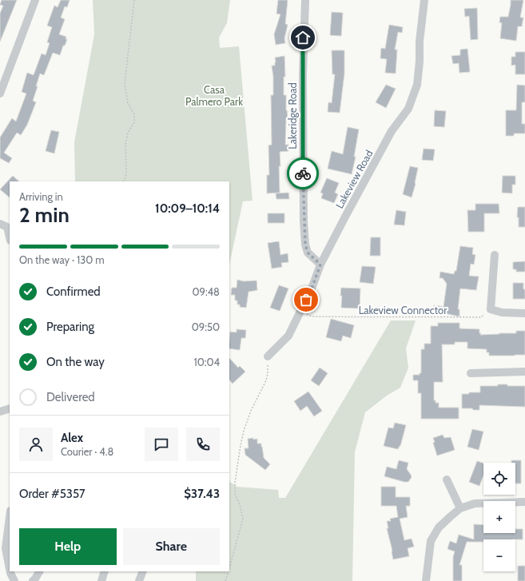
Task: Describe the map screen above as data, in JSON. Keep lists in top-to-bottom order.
{
  "streets": {
    "street": ["Lakeridge Road", "Lakeview Road"],
    "path": ["Lakeview Connector"]
  },
  "crossings": [
    ["Lakeridge Road", "Lakeview Road"]
  ],
  "parks": ["Casa Palmero Park"],
  "page": {
    "heading": ["2 min", "Arriving in", "10:09–10:14"],
    "panel": [
      "Alex",
      "Courier · 4.8",
      "Order #5357",
      "$37.43"
    ],
    "bar": "On the way · 130 m",
    "list": [
      ["Confirmed", "09:48"],
      ["Preparing", "09:50"],
      ["On the way", "10:04"],
      "Delivered"
    ],
    "map_buttons": ["+", "−"],
    "buttons": ["Help", "Share"]
  }
}
